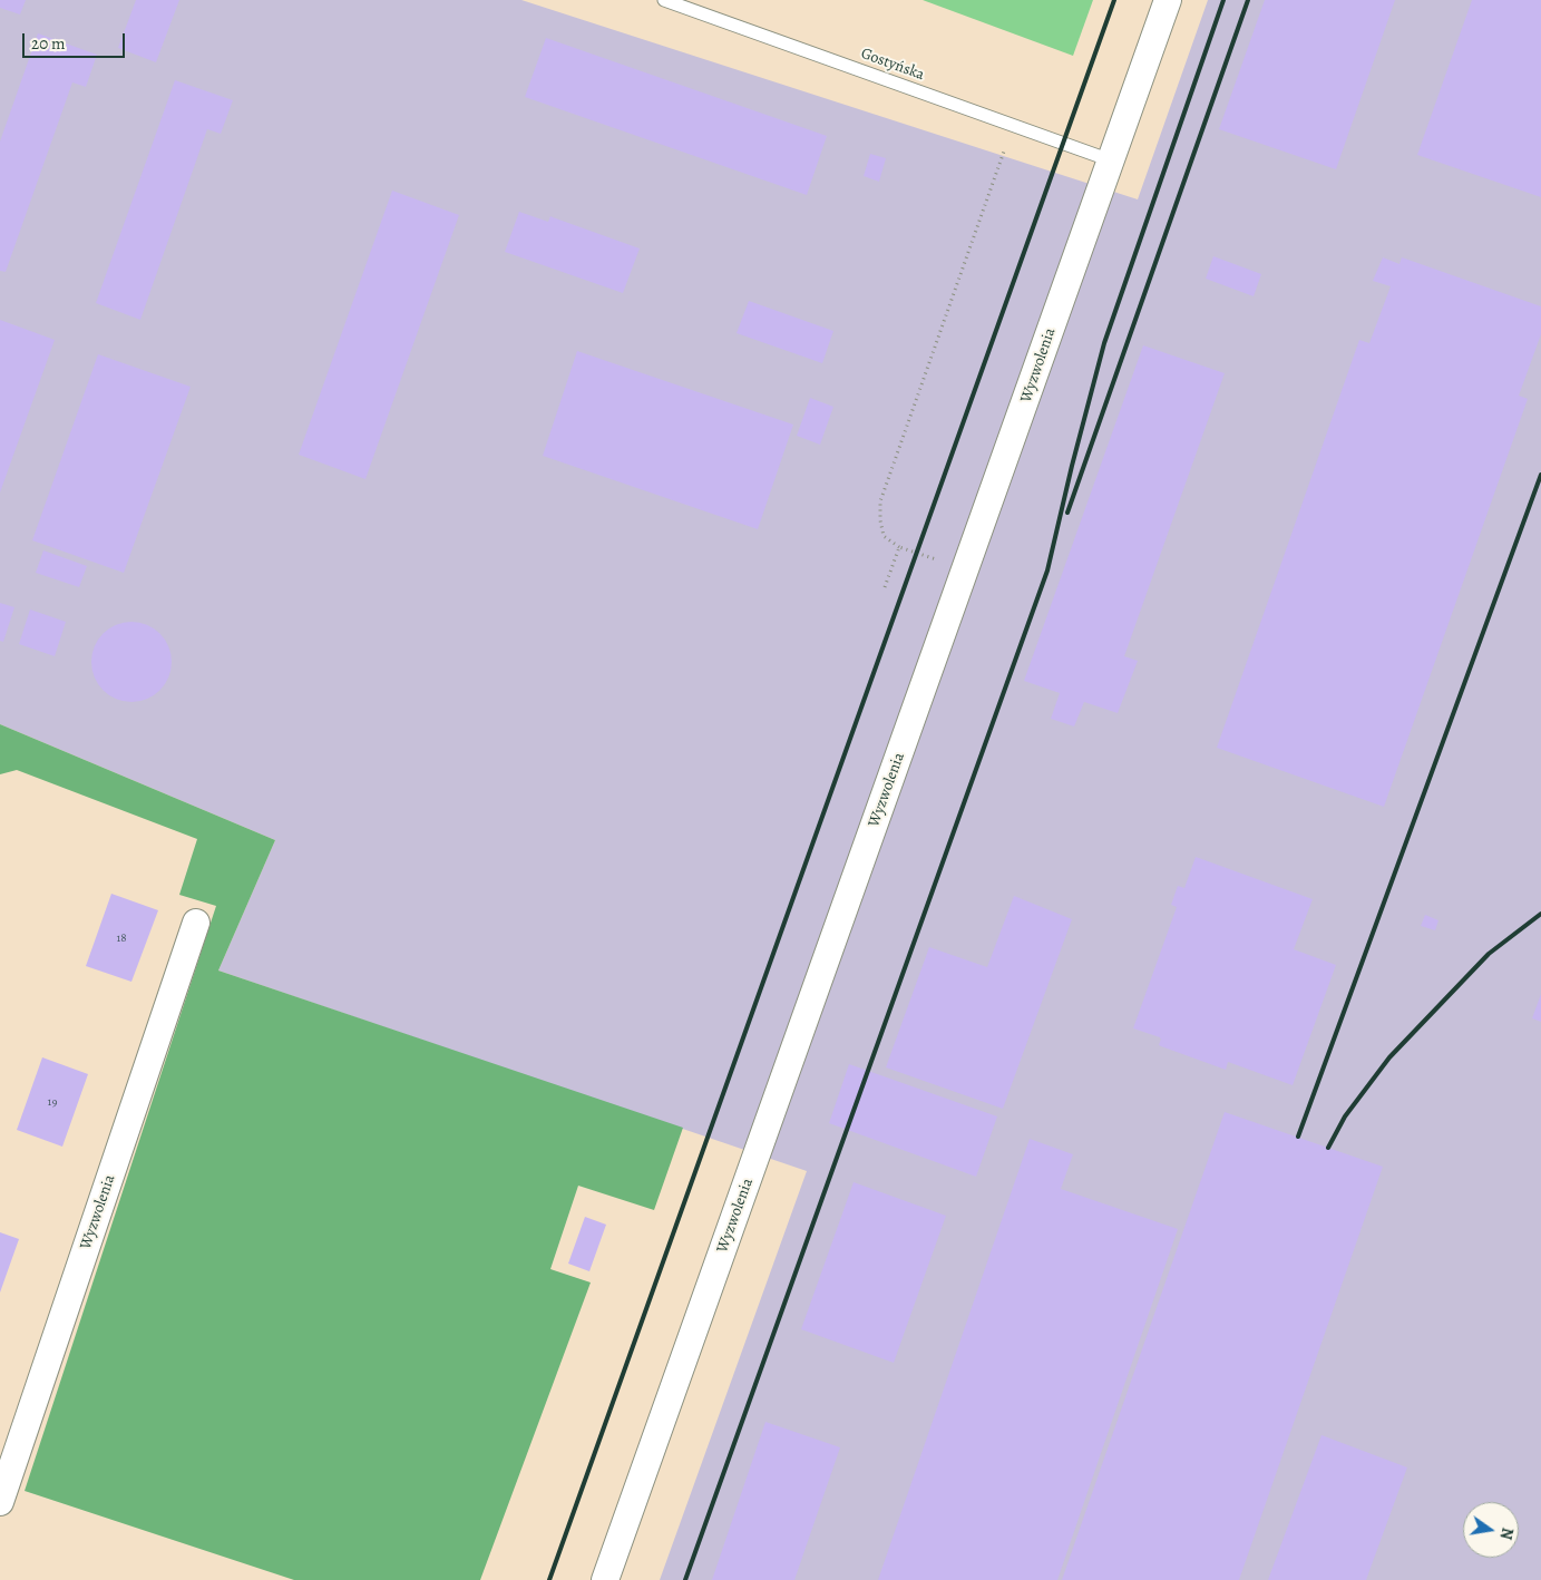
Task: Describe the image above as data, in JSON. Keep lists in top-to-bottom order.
{
  "streets": {
    "street": ["Wyzwolenia"],
    "lane": ["Gostyńska"]
  },
  "crossings": [
    ["Gostyńska", "Wyzwolenia"]
  ],
  "house_numbers": ["18", "19"],
  "scale_bar": "20 m",
  "north": "right"
}
